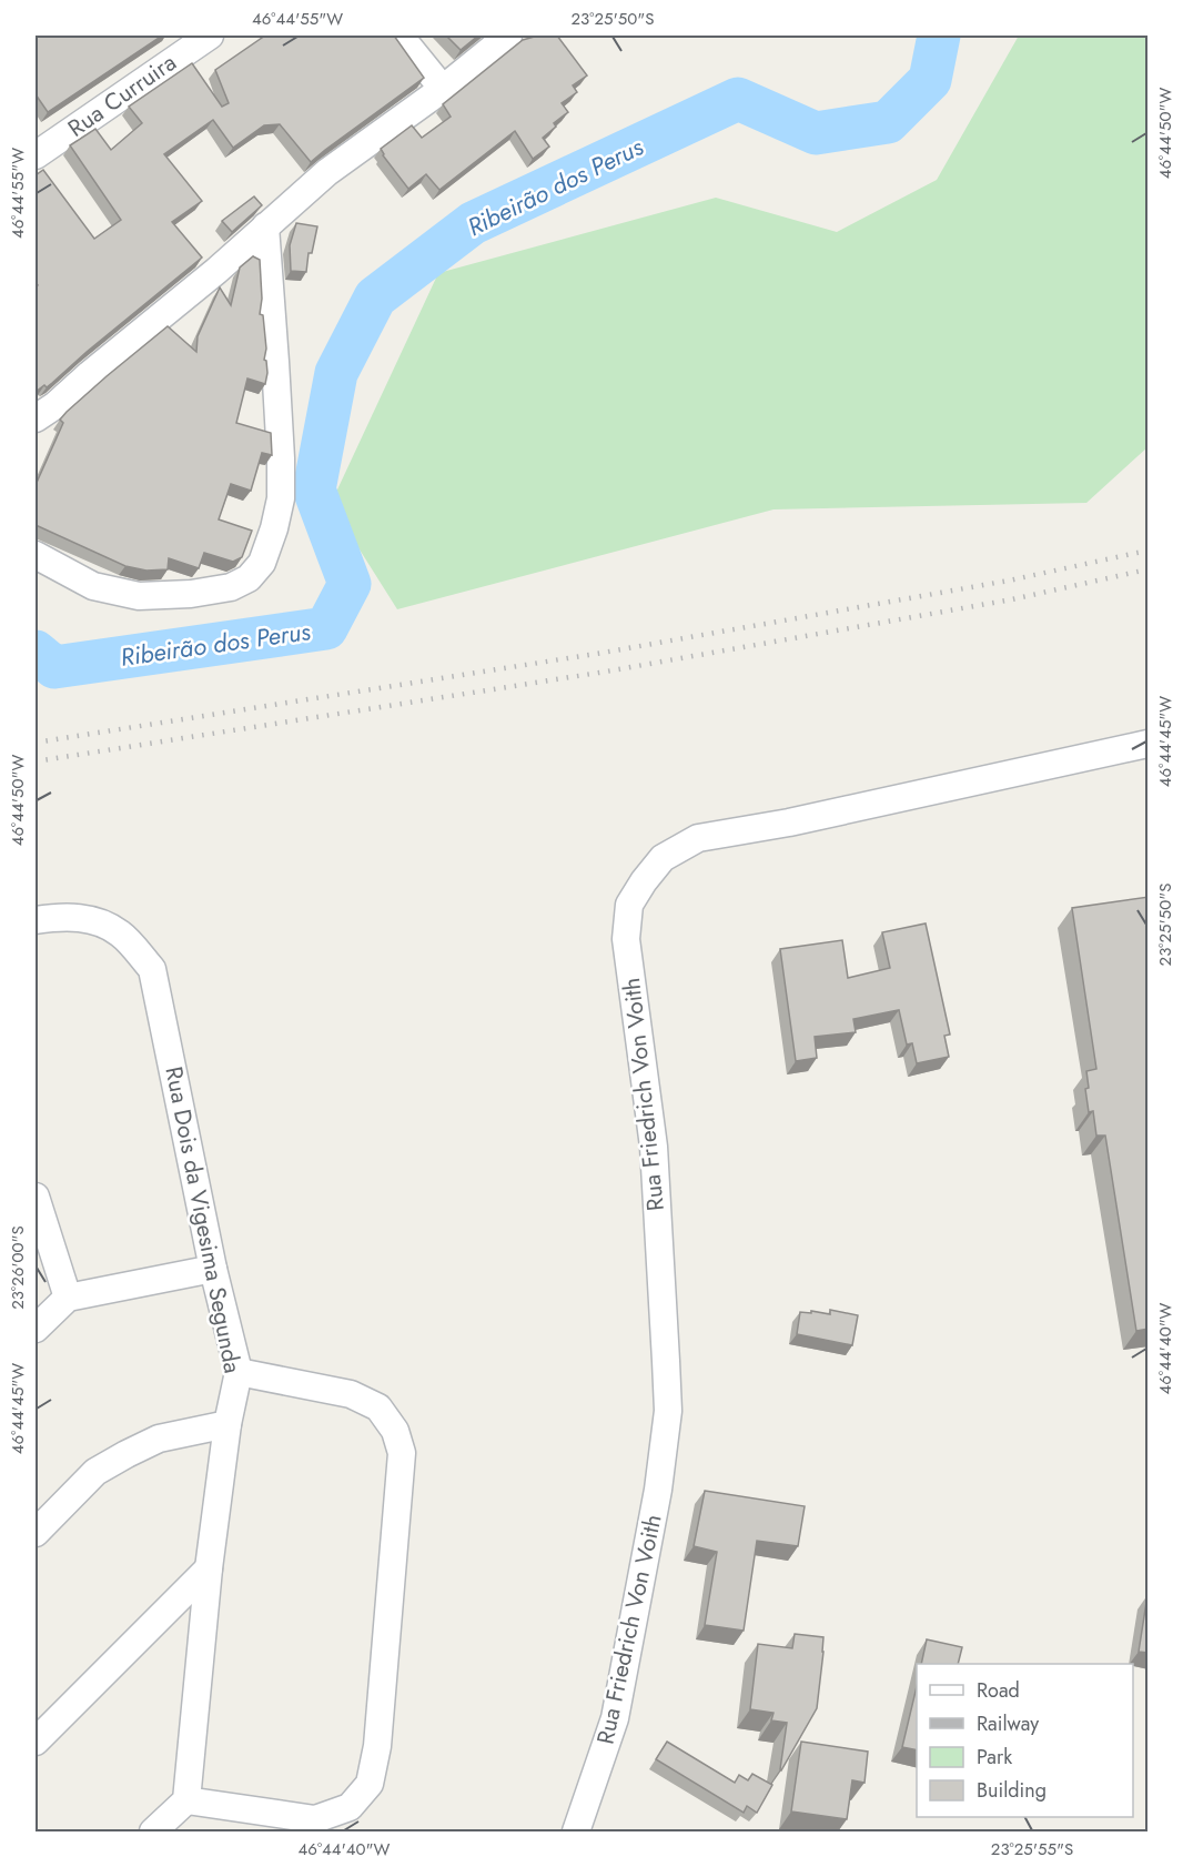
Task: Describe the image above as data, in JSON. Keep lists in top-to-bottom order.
{
  "streets": {
    "street": ["Rua Curruira", "Rua Friedrich Von Voith", "Rua Dois da Vigesima Segunda"]
  },
  "water": ["Ribeirão dos Perus"],
  "legend": [
    "Road",
    "Railway",
    "Park",
    "Building"
  ],
  "coordinates": [
    "46°44'55\"W",
    "23°25'50\"S",
    "46°44'50\"W",
    "46°44'45\"W",
    "23°26'00\"S",
    "46°44'40\"W",
    "23°25'55\"S"
  ]
}
